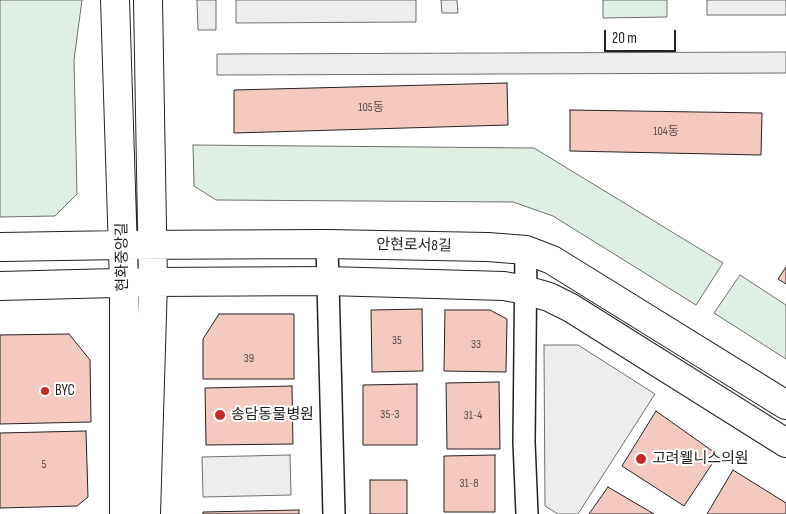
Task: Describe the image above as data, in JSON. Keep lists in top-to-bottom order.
{
  "streets": {
    "street": ["안현로서8길", "현화중앙길"]
  },
  "crossings": [
    ["안현로서8길", "현화중앙길"]
  ],
  "places": ["BYC", "송담동물병원", "고려웰니스의원"],
  "house_numbers": [
    "105동",
    "104동",
    "35",
    "33",
    "39",
    "35-3",
    "31-4",
    "5",
    "31-8"
  ],
  "scale_bar": "20 m"
}
